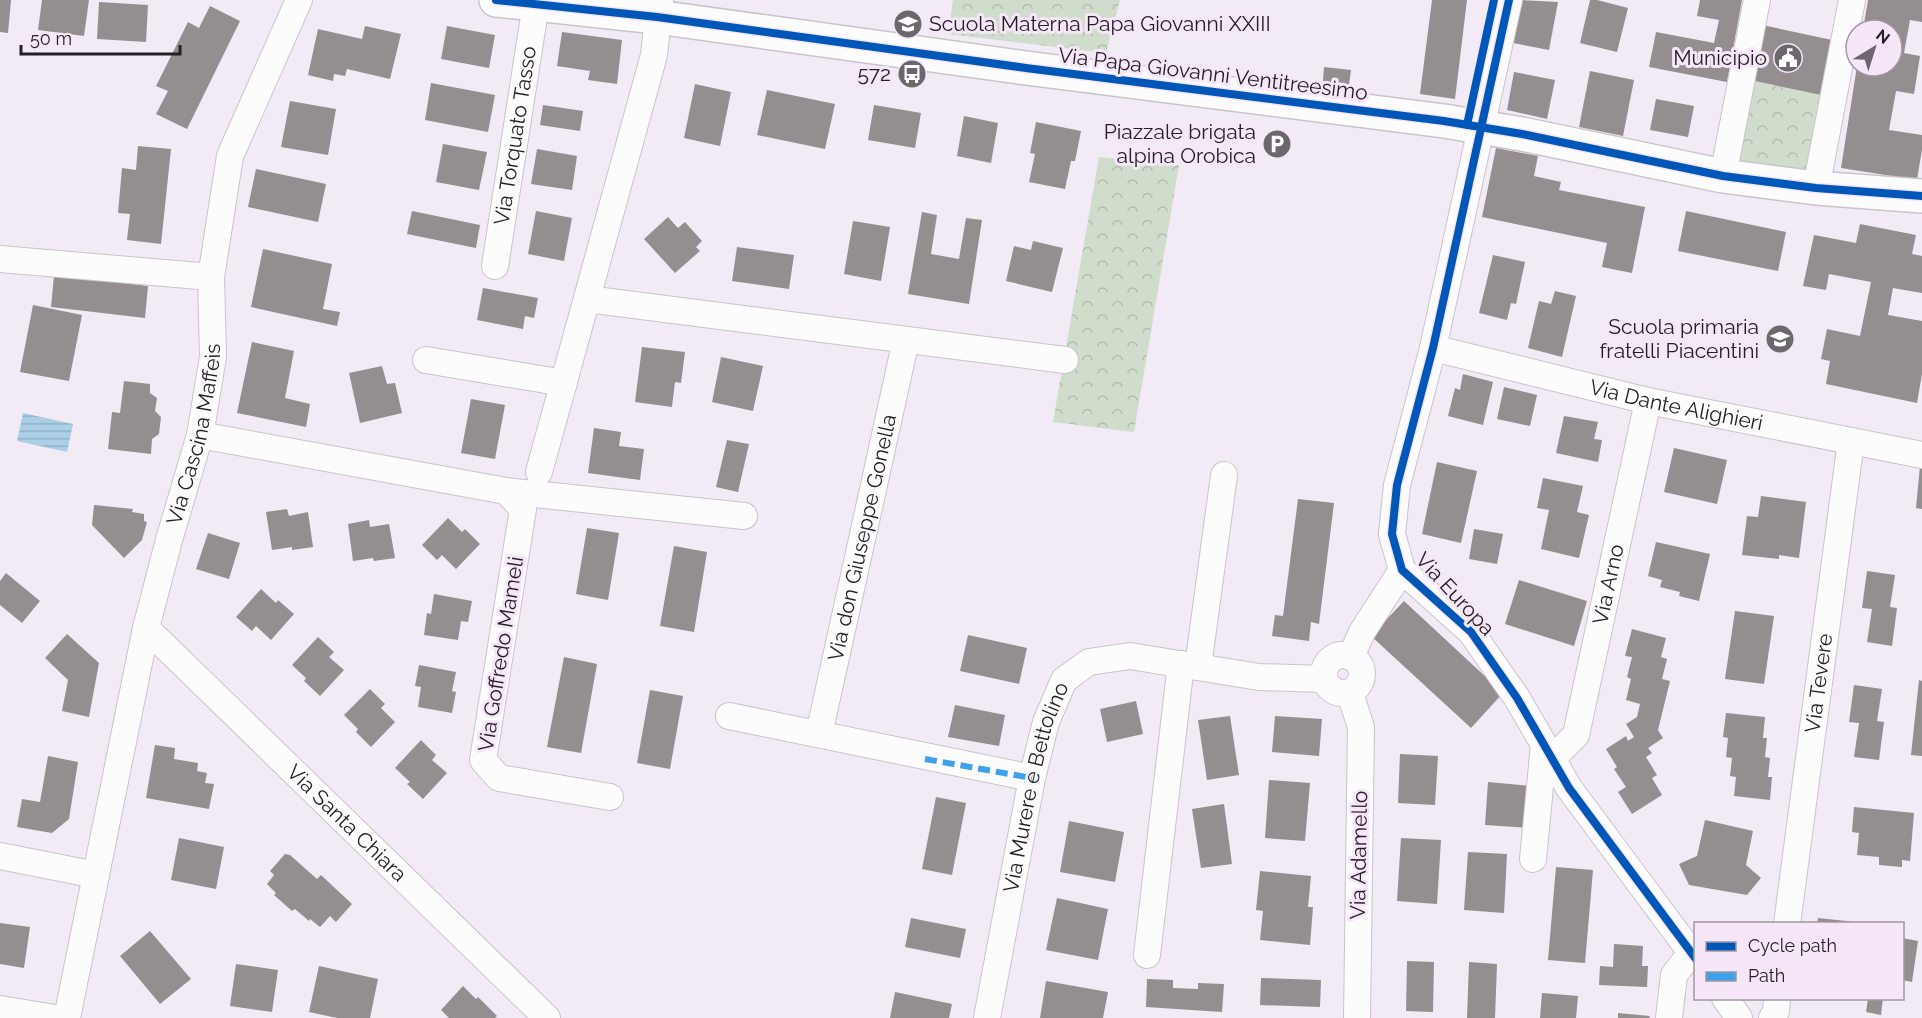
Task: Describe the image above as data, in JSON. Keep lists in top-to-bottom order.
{
  "streets": {
    "street": [
      "Via Papa Giovanni Ventitreesimo",
      "Via Torquato Tasso",
      "Via Dante Alighieri",
      "Via Cascina Maffeis",
      "Via don Giuseppe Gonella",
      "Via Arno",
      "Via Europa",
      "Via Goffredo Mameli",
      "Via Tevere",
      "Via Murere e Bettolino",
      "Via Santa Chiara",
      "Via Adamello"
    ]
  },
  "crossings": [
    ["Via Papa Giovanni Ventitreesimo", "Via Torquato Tasso"],
    ["Via Papa Giovanni Ventitreesimo", "Via Europa"],
    ["Via Dante Alighieri", "Via Arno"],
    ["Via Dante Alighieri", "Via Europa"],
    ["Via Dante Alighieri", "Via Tevere"],
    ["Via Cascina Maffeis", "Via Santa Chiara"],
    ["Via Arno", "Via Europa"],
    ["Via Murere e Bettolino", "Via Adamello"]
  ],
  "places": {
    "school or university": ["Scuola Materna Papa Giovanni XXIII", "Scuola primaria fratelli Piacentini"],
    "public building": ["Municipio"],
    "bus stop": ["572"],
    "parking": ["Piazzale brigata alpina Orobica"]
  },
  "legend": ["Cycle path", "Path"],
  "scale_bar": "50 m",
  "north": "top right"
}
